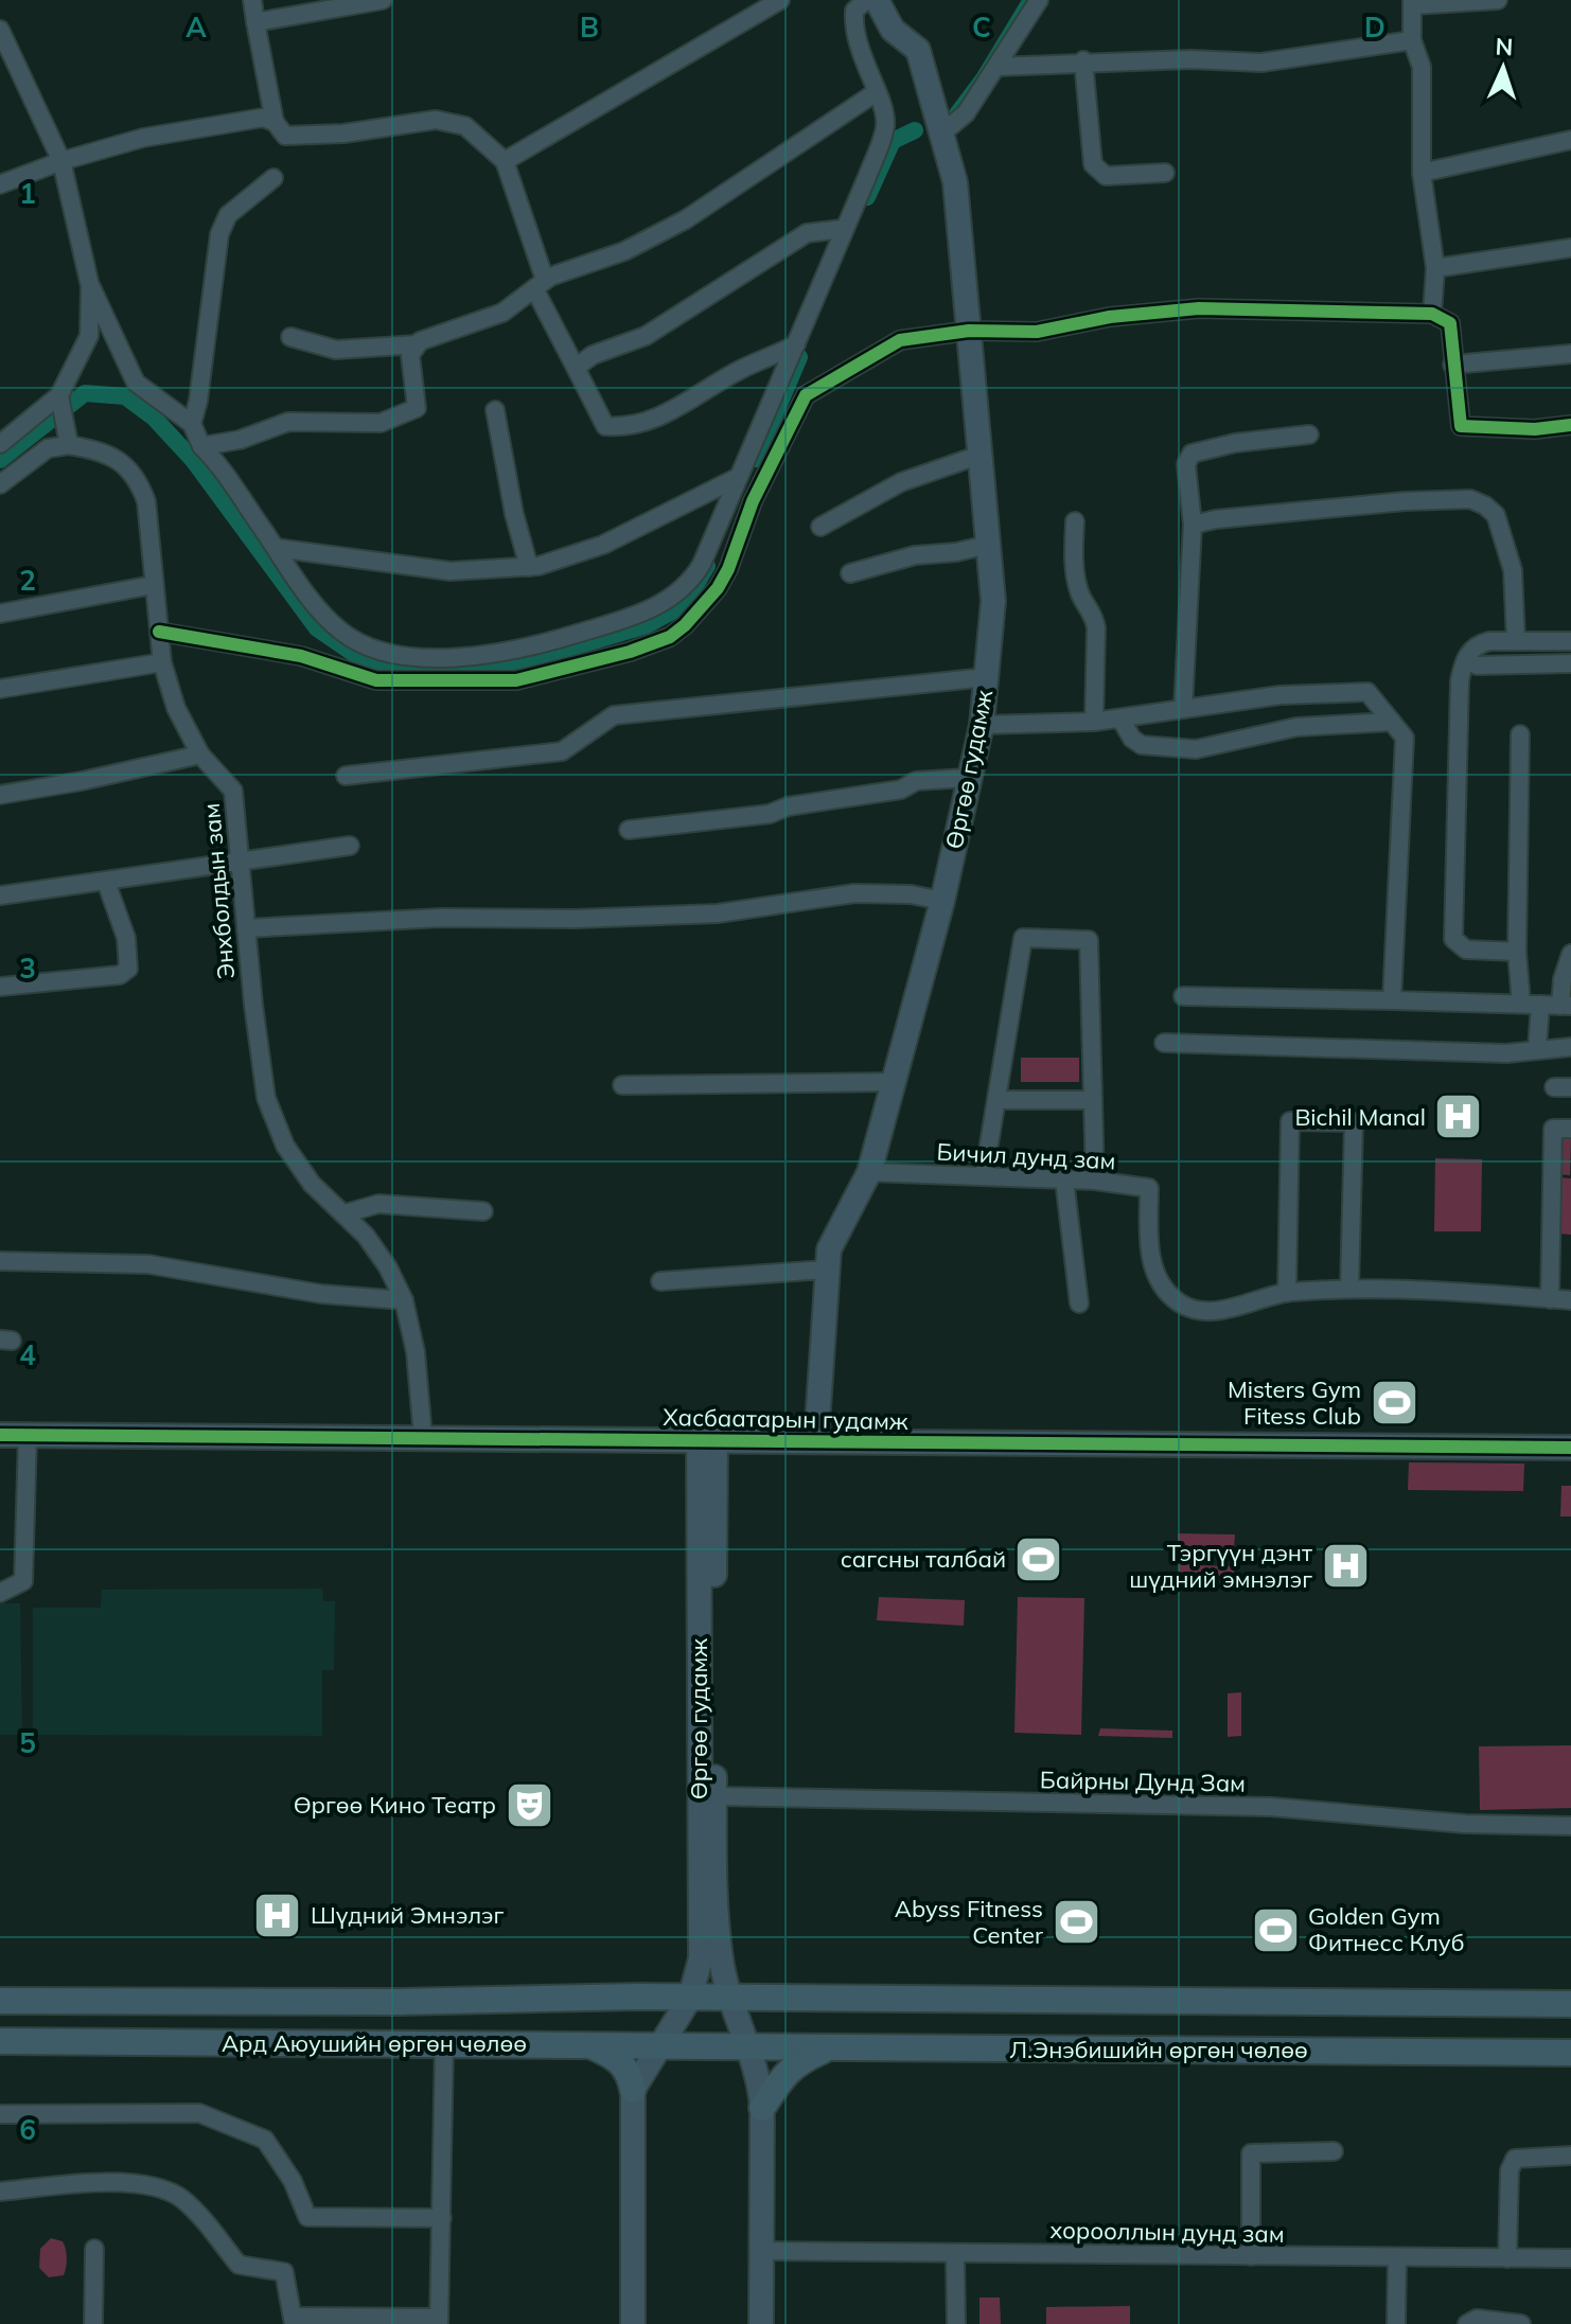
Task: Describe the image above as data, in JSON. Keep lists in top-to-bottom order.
{
  "streets": {
    "main road": ["Ард Аюушийн өргөн чөлөө", "Л.Энэбишийн өргөн чөлөө"],
    "street": [
      "Өргөө гудамж",
      "Энхболдын зам",
      "Бичил дунд зам",
      "Хасбаатарын гудамж",
      "Байрны Дунд Зам",
      "хорооллын дунд зам"
    ]
  },
  "crossings": [
    ["Өргөө гудамж", "Бичил дунд зам"],
    ["Өргөө гудамж", "Хасбаатарын гудамж"],
    ["Өргөө гудамж", "Байрны Дунд Зам"],
    ["Өргөө гудамж", "Ард Аюушийн өргөн чөлөө"],
    ["Өргөө гудамж", "Л.Энэбишийн өргөн чөлөө"],
    ["Өргөө гудамж", "хорооллын дунд зам"],
    ["Энхболдын зам", "Хасбаатарын гудамж"],
    ["Ард Аюушийн өргөн чөлөө", "Л.Энэбишийн өргөн чөлөө"]
  ],
  "places": {
    "hospital": ["Bichil Manal", "Тэргүүн дэнт шүдний эмнэлэг", "Шүдний Эмнэлэг"],
    "sports": [
      "Misters Gym Fitess Club",
      "сагсны талбай",
      "Abyss Fitness Center",
      "Golden Gym Фитнесс Клуб"
    ],
    "theatre": ["Өргөө Кино Театр"]
  },
  "north": "top",
  "grid": {
    "columns": [
      "A",
      "B",
      "C",
      "D"
    ],
    "rows": [
      "1",
      "2",
      "3",
      "4",
      "5",
      "6"
    ]
  }
}
